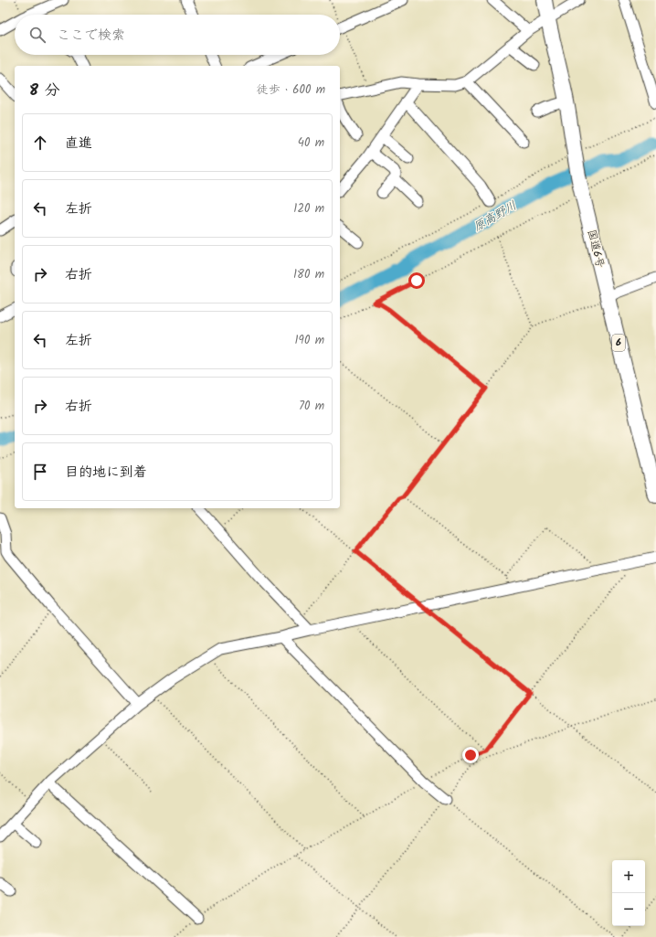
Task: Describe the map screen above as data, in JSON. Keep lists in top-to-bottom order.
{
  "streets": {
    "highway": ["国道6号", "6"]
  },
  "water": ["原高野川"],
  "page": {
    "search": "ここで検索",
    "heading": ["8 分", "徒歩 · 600 m"],
    "list": [
      ["直進", "40 m"],
      ["左折", "120 m"],
      ["右折", "180 m"],
      ["左折", "190 m"],
      ["右折", "70 m"],
      "目的地に到着"
    ],
    "map_buttons": ["+", "−"]
  }
}
